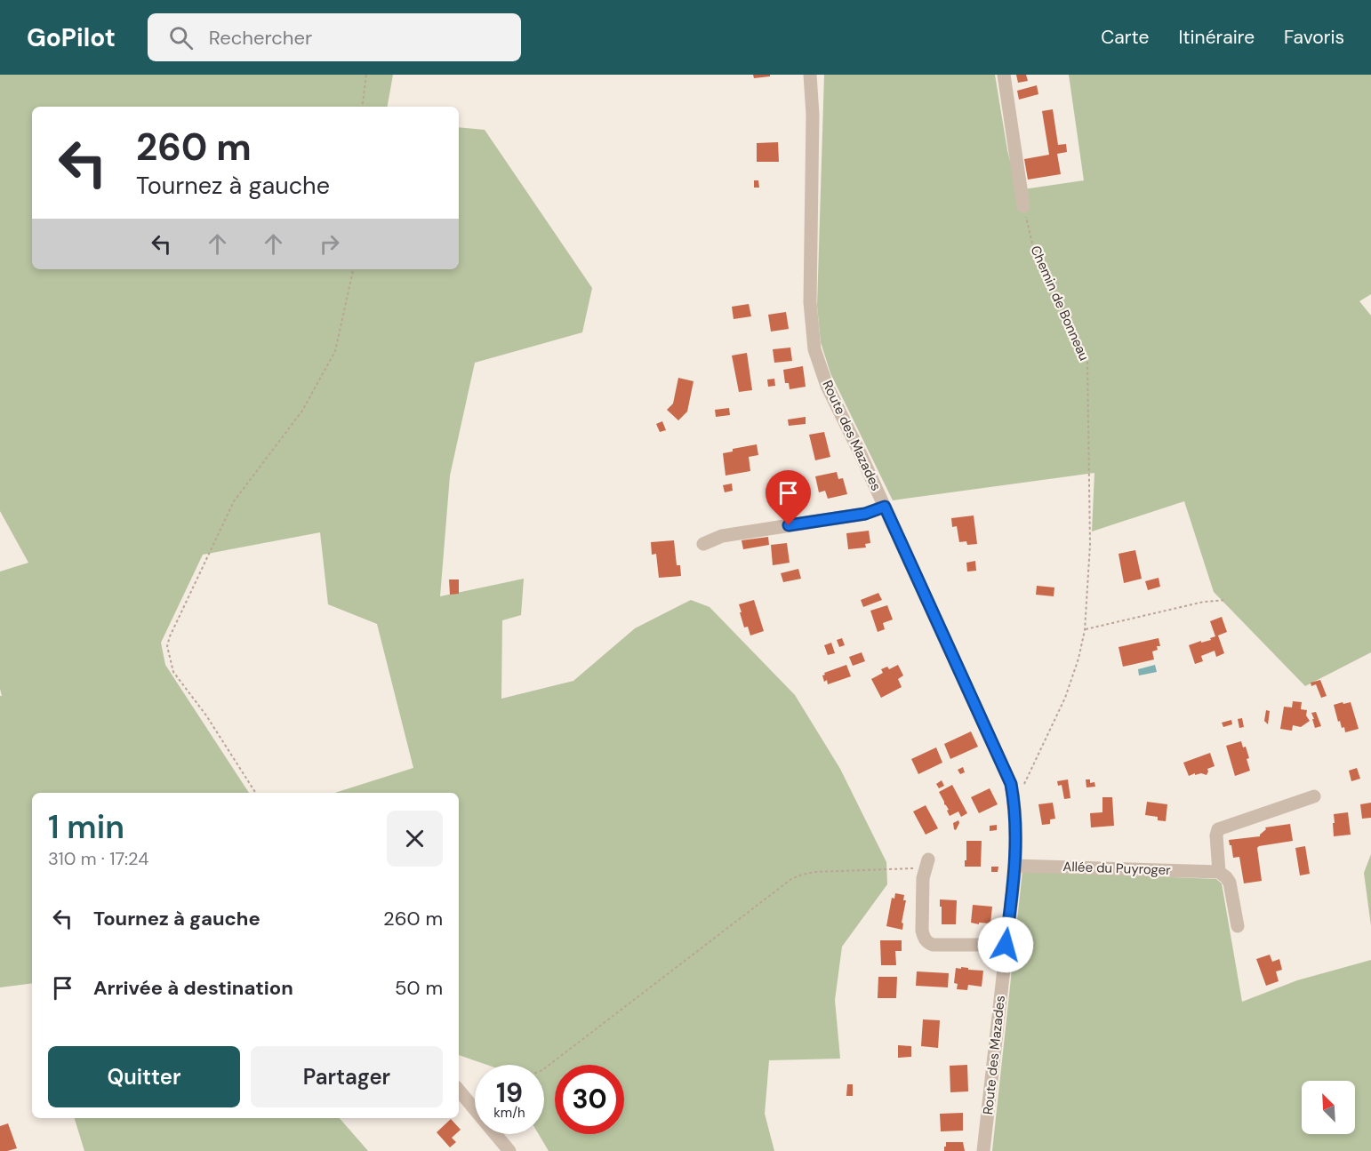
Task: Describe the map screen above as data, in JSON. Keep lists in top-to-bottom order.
{
  "streets": {
    "street": ["Route des Mazades", "Allée du Puyroger"],
    "path": ["Chemin de Bonneau"]
  },
  "crossings": [
    ["Route des Mazades", "Allée du Puyroger"]
  ],
  "north": "top left",
  "page": {
    "header": "GoPilot",
    "search": "Rechercher",
    "nav": ["Carte", "Itinéraire", "Favoris"],
    "turn": ["260 m", "Tournez à gauche"],
    "heading": ["1 min", "310 m · 17:24"],
    "list": [
      {
        "name": "Tournez à gauche",
        "value": "260 m"
      },
      {
        "name": "Arrivée à destination",
        "value": "50 m"
      }
    ],
    "buttons": ["Quitter", "Partager"],
    "speed": "19 km/h",
    "limit": "30"
  }
}
